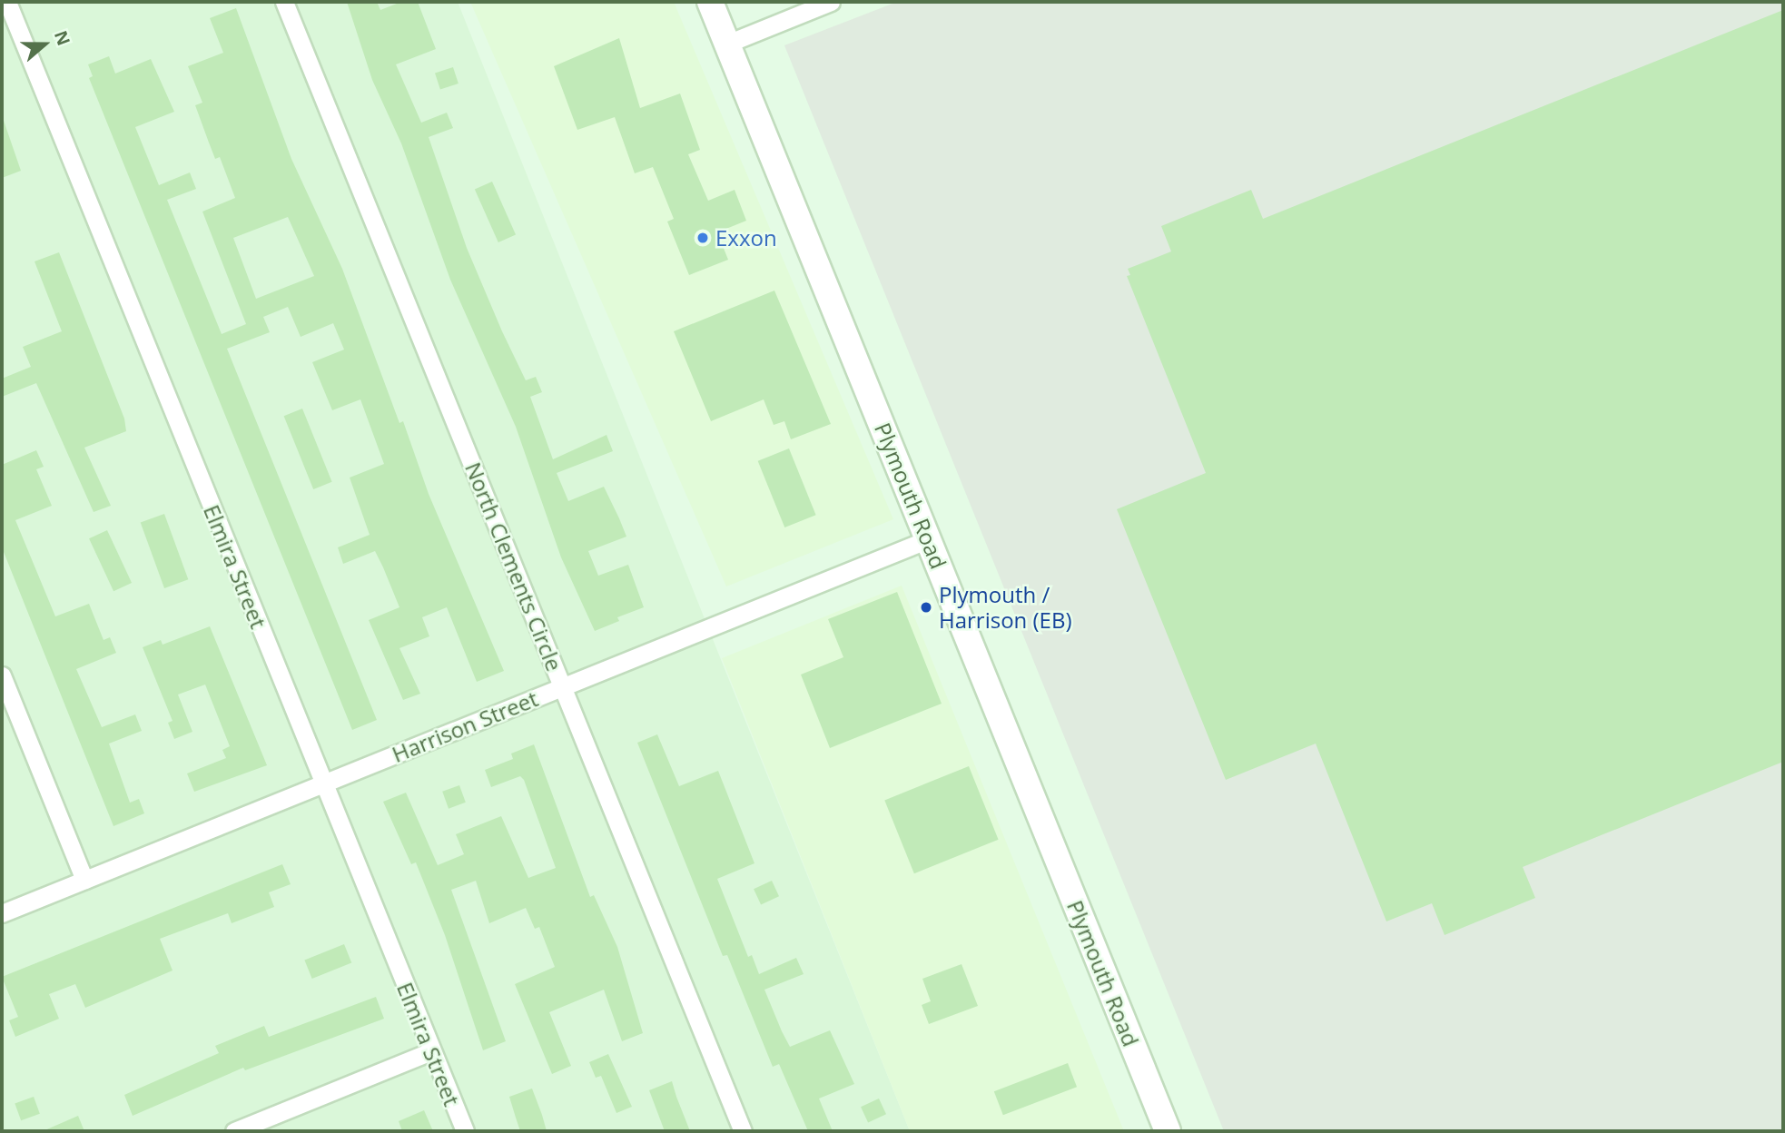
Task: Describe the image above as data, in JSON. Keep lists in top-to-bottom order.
{
  "streets": {
    "main road": ["Plymouth Road"],
    "street": ["Elmira Street", "North Clements Circle", "Harrison Street"]
  },
  "crossings": [
    ["Plymouth Road", "Harrison Street"],
    ["Elmira Street", "Harrison Street"],
    ["North Clements Circle", "Harrison Street"]
  ],
  "places": ["Exxon", "Plymouth / Harrison (EB)"],
  "north": "right"
}
